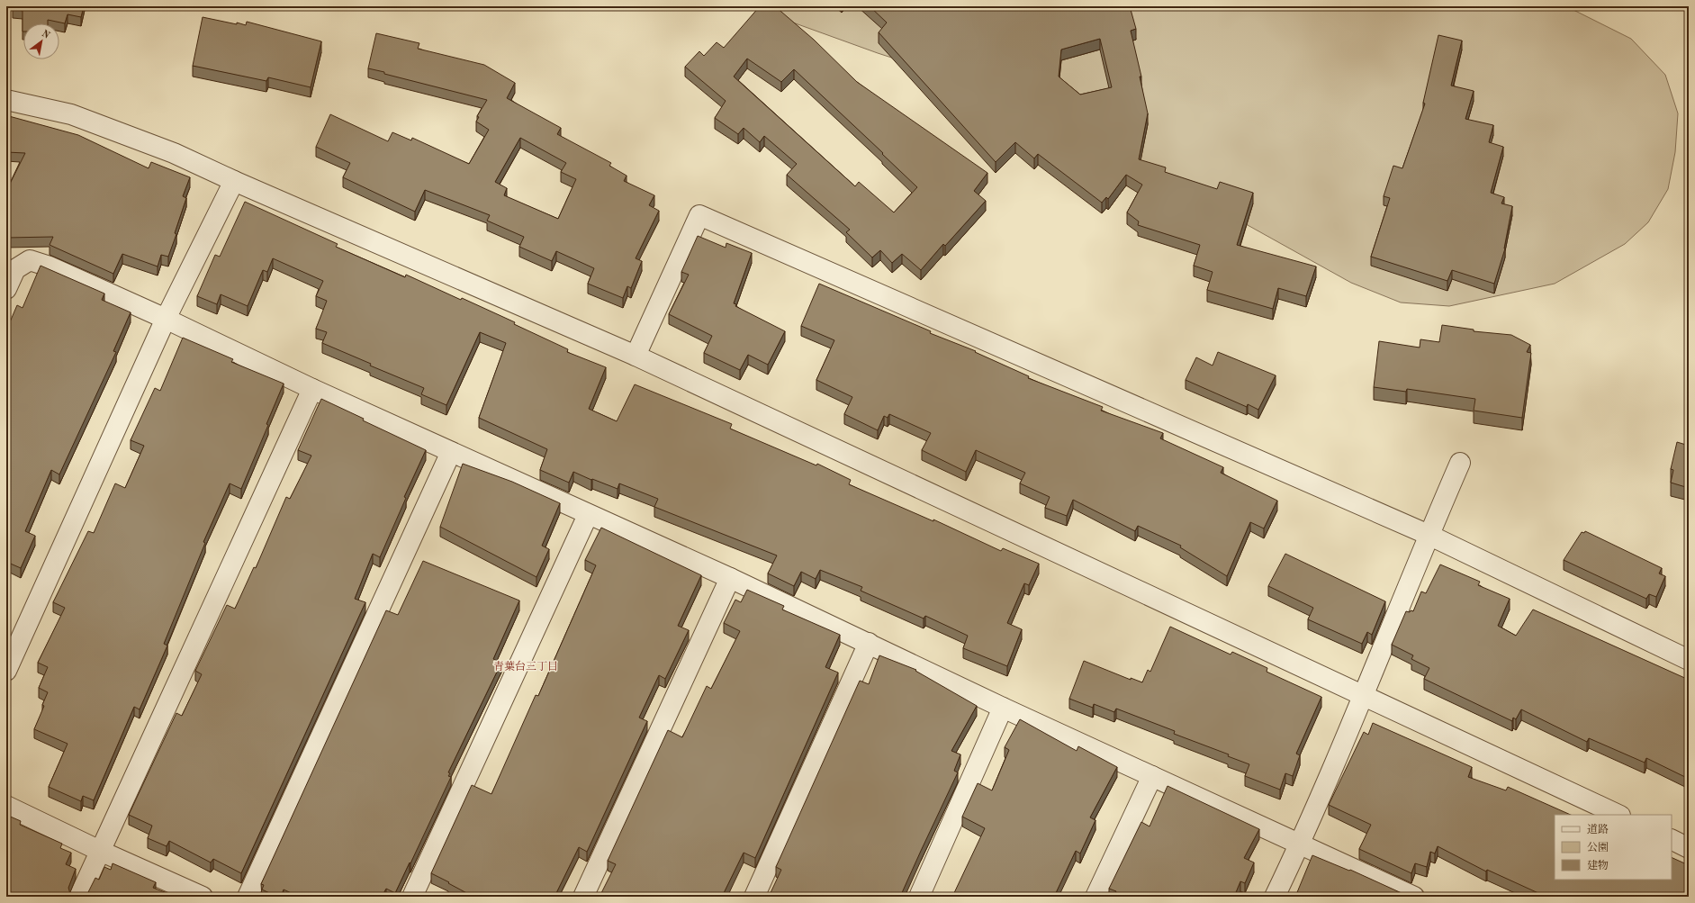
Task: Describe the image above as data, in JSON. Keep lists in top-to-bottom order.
{
  "districts": ["青葉台三丁目"],
  "legend": ["道路", "公園", "建物"],
  "north": "top right"
}
